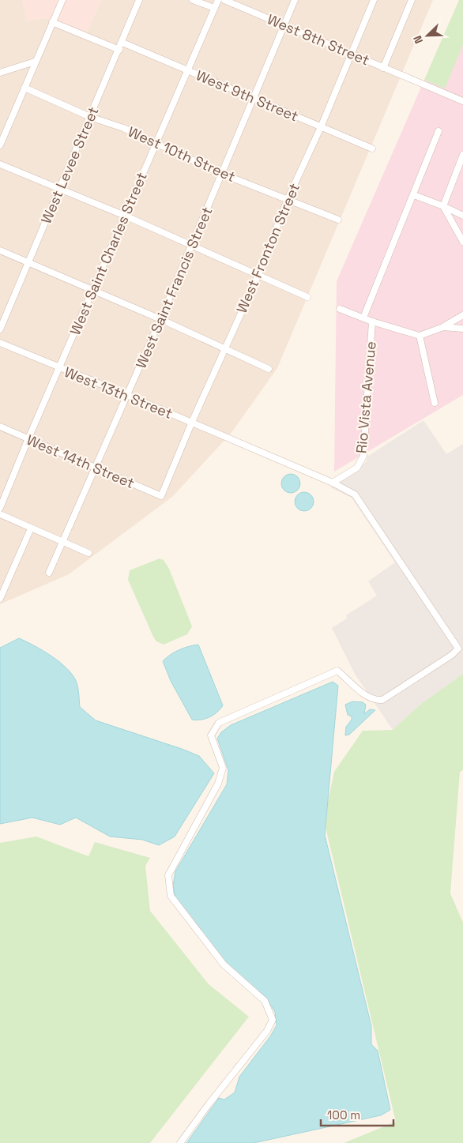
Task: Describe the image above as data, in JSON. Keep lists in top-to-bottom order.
{
  "streets": {
    "street": [
      "West 8th Street",
      "West 9th Street",
      "West 10th Street",
      "West Levee Street",
      "West Fronton Street",
      "West Saint Charles Street",
      "West Saint Francis Street",
      "West 13th Street",
      "Rio Vista Avenue",
      "West 14th Street"
    ]
  },
  "crossings": [
    ["West 8th Street", "West Fronton Street"],
    ["West 8th Street", "West Saint Francis Street"],
    ["West 9th Street", "West Levee Street"],
    ["West 9th Street", "West Fronton Street"],
    ["West 9th Street", "West Saint Charles Street"],
    ["West 9th Street", "West Saint Francis Street"],
    ["West 10th Street", "West Levee Street"],
    ["West 10th Street", "West Fronton Street"],
    ["West 10th Street", "West Saint Charles Street"],
    ["West 10th Street", "West Saint Francis Street"],
    ["West Fronton Street", "West 13th Street"],
    ["West Fronton Street", "West 14th Street"],
    ["West Saint Charles Street", "West 13th Street"],
    ["West Saint Charles Street", "West 14th Street"],
    ["West Saint Francis Street", "West 13th Street"],
    ["West Saint Francis Street", "West 14th Street"],
    ["West 13th Street", "Rio Vista Avenue"]
  ],
  "scale_bar": "100 m",
  "north": "bottom left"
}
